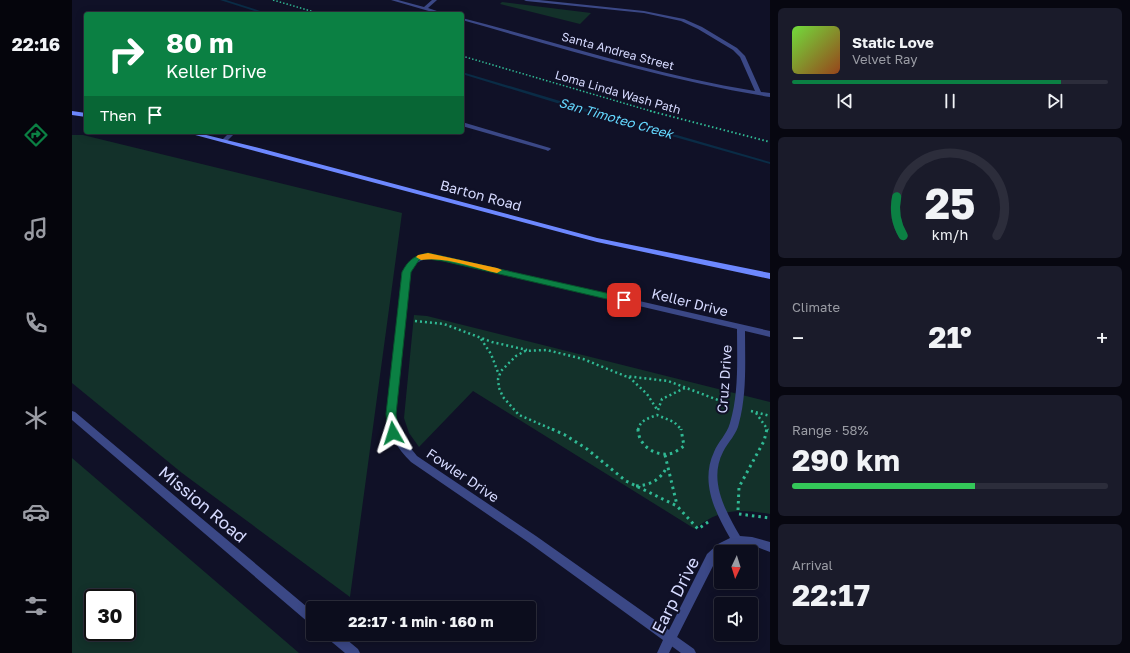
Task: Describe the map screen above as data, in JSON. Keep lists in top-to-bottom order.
{
  "streets": {
    "main road": ["Barton Road"],
    "street": [
      "Santa Andrea Street",
      "Keller Drive",
      "Cruz Drive",
      "Fowler Drive",
      "Mission Road",
      "Earp Drive"
    ],
    "path": ["Loma Linda Wash Path"]
  },
  "crossings": [
    ["Keller Drive", "Cruz Drive"],
    ["Keller Drive", "Fowler Drive"],
    ["Cruz Drive", "Earp Drive"],
    ["Fowler Drive", "Earp Drive"]
  ],
  "water": ["San Timoteo Creek"],
  "north": "bottom",
  "page": {
    "tabs": "22:16",
    "turn": ["80 m", "Keller Drive"],
    "song": ["Static Love", "Velvet Ray"],
    "then": "Then",
    "tile": [
      "Climate",
      ["Range · 58%", "290 km"],
      ["Arrival", "22:17"]
    ],
    "heat": ["−", "21°", "+"],
    "limit": "30",
    "trip": "22:17 · 1 min · 160 m",
    "gauge": ["25", "km/h"]
  }
}
